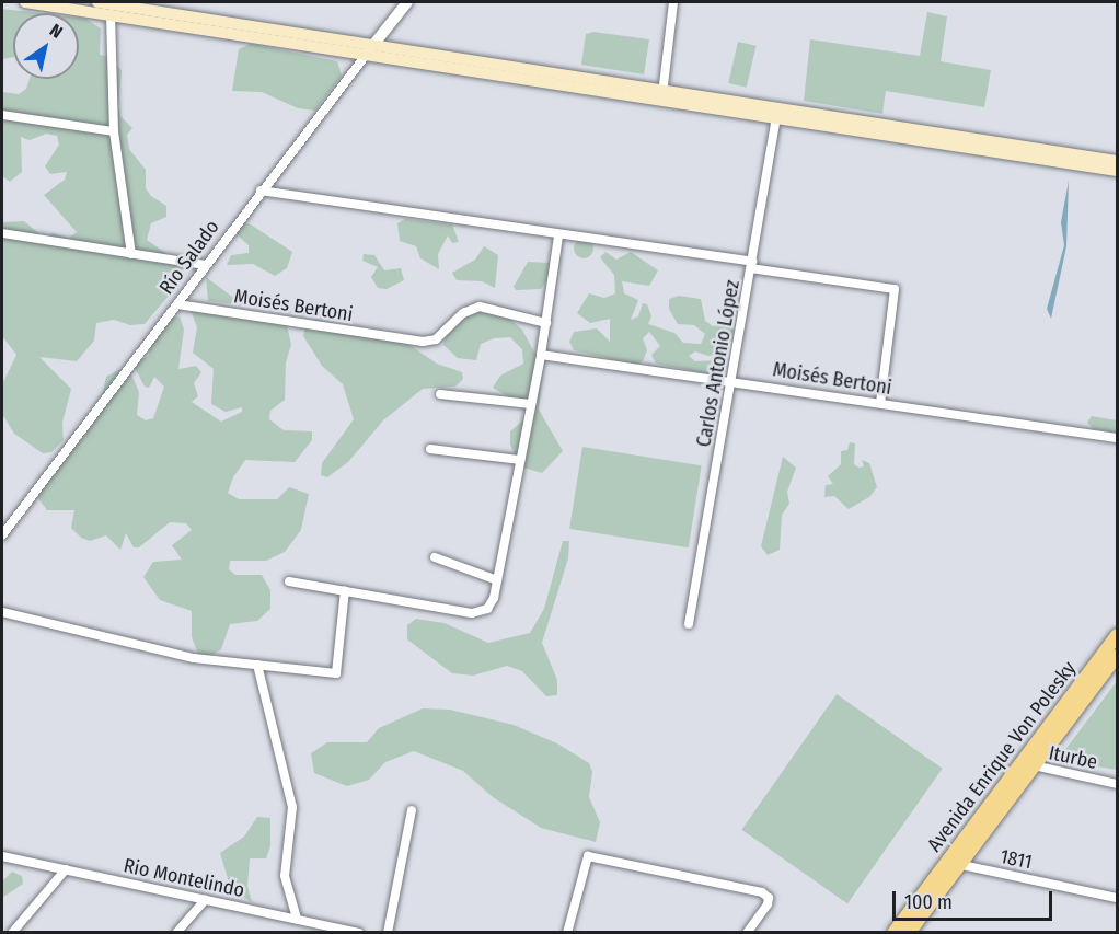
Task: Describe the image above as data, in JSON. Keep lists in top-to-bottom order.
{
  "streets": {
    "main road": ["Avenida Enrique Von Polesky"],
    "street": [
      "Río Salado",
      "Moisés Bertoni",
      "Carlos Antonio López",
      "Iturbe",
      "1811",
      "Rio Montelindo"
    ]
  },
  "crossings": [
    ["Río Salado", "Moisés Bertoni"],
    ["Moisés Bertoni", "Carlos Antonio López"],
    ["Avenida Enrique Von Polesky", "Iturbe"],
    ["Avenida Enrique Von Polesky", "1811"]
  ],
  "scale_bar": "100 m",
  "north": "top right"
}
